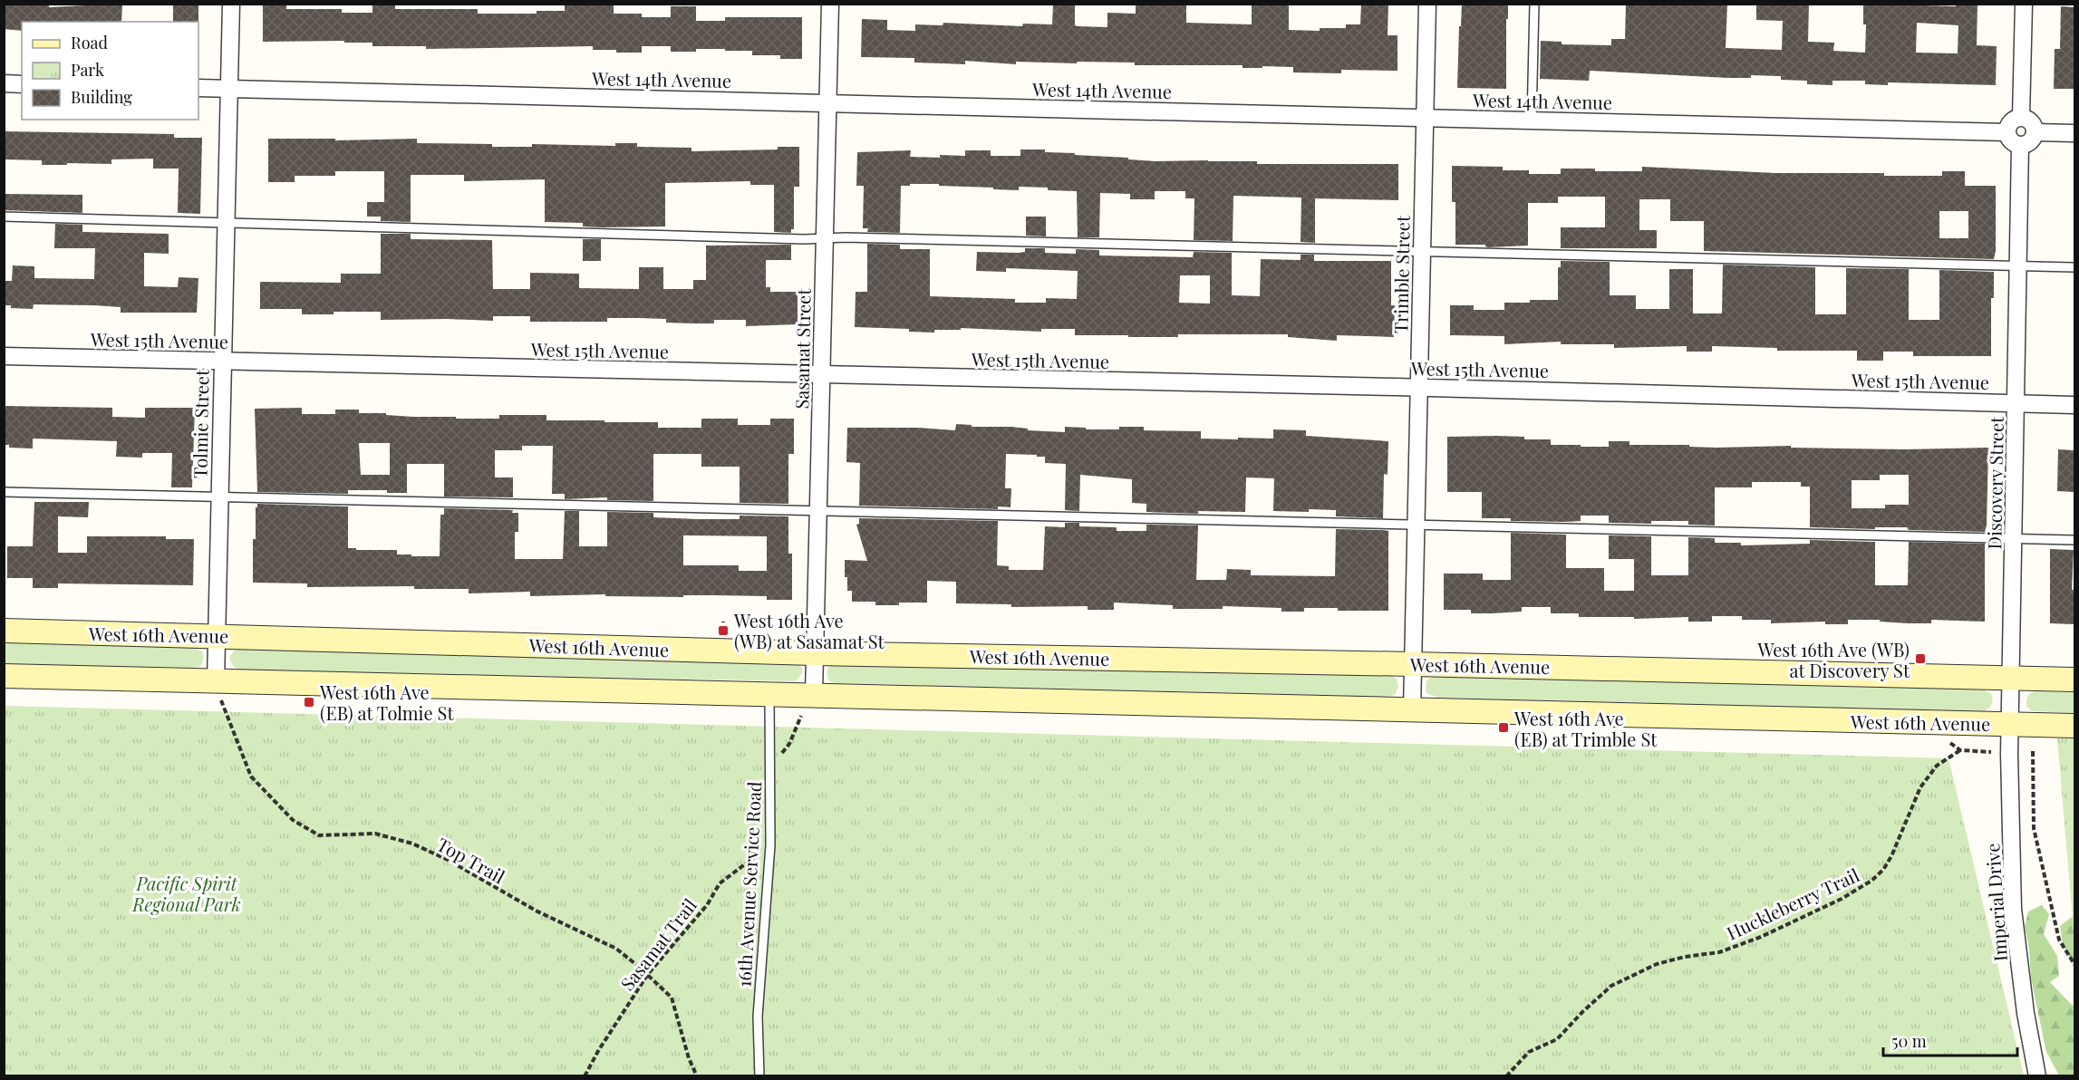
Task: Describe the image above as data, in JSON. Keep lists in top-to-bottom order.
{
  "streets": {
    "main road": ["West 16th Avenue"],
    "street": [
      "West 14th Avenue",
      "Trimble Street",
      "West 15th Avenue",
      "Sasamat Street",
      "Tolmie Street",
      "Discovery Street",
      "Imperial Drive"
    ],
    "lane": ["16th Avenue Service Road"],
    "path": ["Top Trail", "Huckleberry Trail", "Sasamat Trail"]
  },
  "crossings": [
    ["West 14th Avenue", "Trimble Street"],
    ["West 14th Avenue", "Sasamat Street"],
    ["West 14th Avenue", "Tolmie Street"],
    ["West 14th Avenue", "Discovery Street"],
    ["Trimble Street", "West 15th Avenue"],
    ["Trimble Street", "West 16th Avenue"],
    ["West 15th Avenue", "Sasamat Street"],
    ["West 15th Avenue", "Tolmie Street"],
    ["West 15th Avenue", "Discovery Street"],
    ["Sasamat Street", "West 16th Avenue"],
    ["Tolmie Street", "West 16th Avenue"],
    ["Tolmie Street", "Top Trail"],
    ["Discovery Street", "West 16th Avenue"],
    ["Discovery Street", "Imperial Drive"],
    ["West 16th Avenue", "Top Trail"],
    ["West 16th Avenue", "16th Avenue Service Road"],
    ["West 16th Avenue", "Imperial Drive"],
    ["Top Trail", "Sasamat Trail"],
    ["16th Avenue Service Road", "Sasamat Trail"]
  ],
  "parks": ["Pacific Spirit Regional Park"],
  "places": {
    "transit": [
      "West 16th Ave (WB) at Sasamat St",
      "West 16th Ave (WB) at Discovery St",
      "West 16th Ave (EB) at Tolmie St",
      "West 16th Ave (EB) at Trimble St"
    ]
  },
  "legend": ["Road", "Park", "Building"],
  "scale_bar": "50 m"
}
